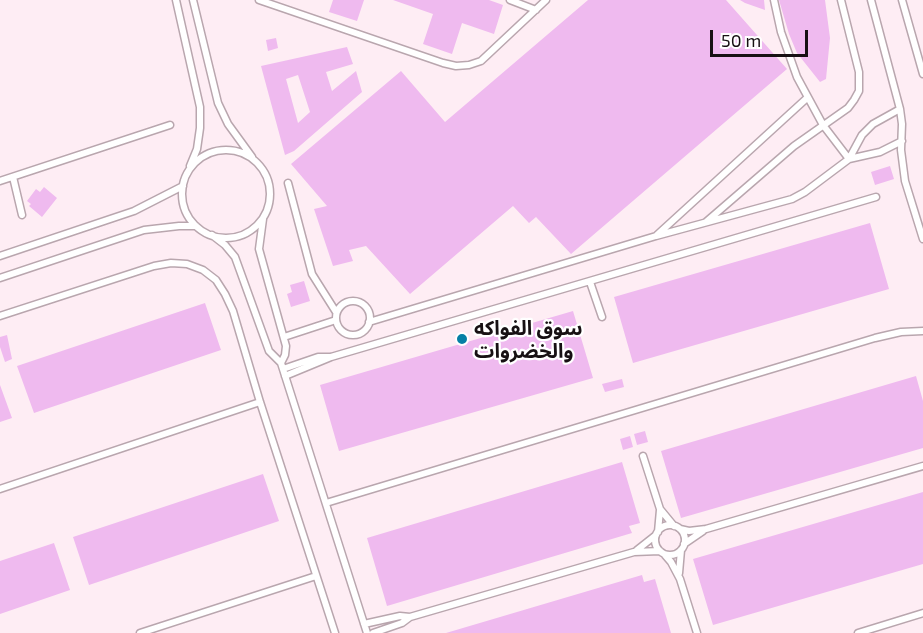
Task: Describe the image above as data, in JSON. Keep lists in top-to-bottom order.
{
  "places": ["سوق الفواكه والخضروات"],
  "scale_bar": "50 m"
}
